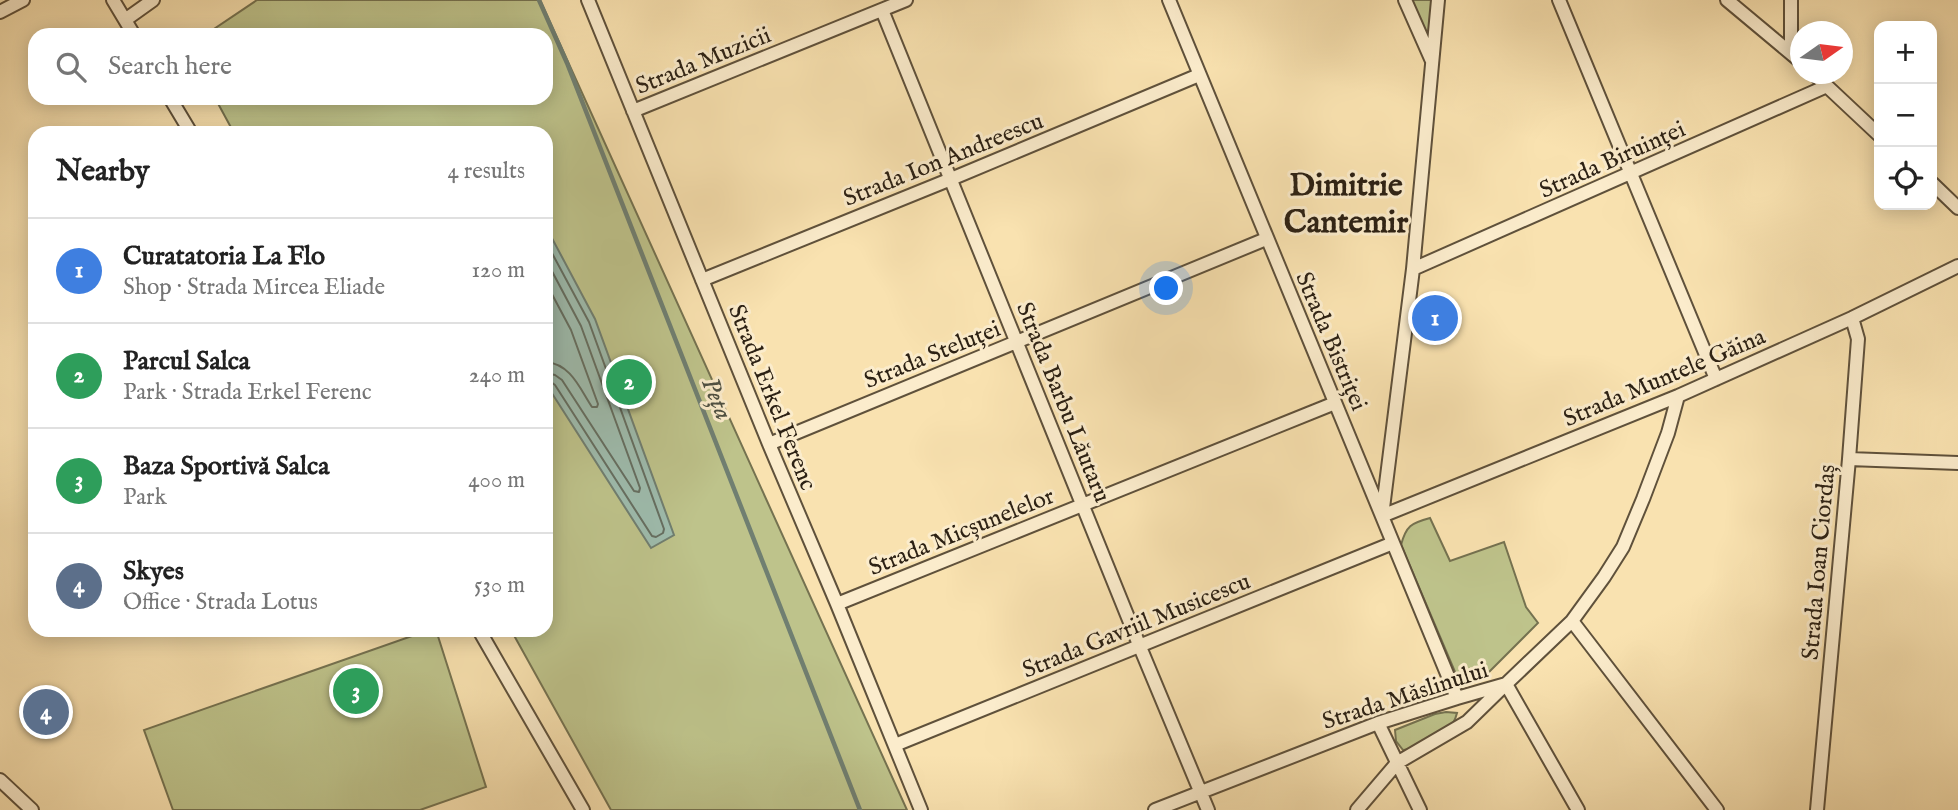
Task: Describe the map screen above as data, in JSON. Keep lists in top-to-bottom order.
{
  "streets": {
    "street": [
      "Strada Muzicii",
      "Strada Ion Andreescu",
      "Strada Biruinței",
      "Strada Bistriței",
      "Strada Steluței",
      "Strada Muntele Găina",
      "Strada Erkel Ferenc",
      "Strada Barbu Lăutaru",
      "Strada Micșunelelor",
      "Strada Ioan Ciordaș",
      "Strada Gavriil Musicescu",
      "Strada Măslinului"
    ]
  },
  "crossings": [
    ["Strada Muzicii", "Strada Erkel Ferenc"],
    ["Strada Muzicii", "Strada Barbu Lăutaru"],
    ["Strada Ion Andreescu", "Strada Bistriței"],
    ["Strada Ion Andreescu", "Strada Erkel Ferenc"],
    ["Strada Ion Andreescu", "Strada Barbu Lăutaru"],
    ["Strada Bistriței", "Strada Steluței"],
    ["Strada Bistriței", "Strada Muntele Găina"],
    ["Strada Bistriței", "Strada Micșunelelor"],
    ["Strada Bistriței", "Strada Gavriil Musicescu"],
    ["Strada Bistriței", "Strada Măslinului"],
    ["Strada Steluței", "Strada Erkel Ferenc"],
    ["Strada Steluței", "Strada Barbu Lăutaru"],
    ["Strada Muntele Găina", "Strada Ioan Ciordaș"],
    ["Strada Muntele Găina", "Strada Măslinului"],
    ["Strada Erkel Ferenc", "Strada Micșunelelor"],
    ["Strada Erkel Ferenc", "Strada Gavriil Musicescu"],
    ["Strada Barbu Lăutaru", "Strada Micșunelelor"],
    ["Strada Barbu Lăutaru", "Strada Gavriil Musicescu"],
    ["Strada Barbu Lăutaru", "Strada Măslinului"]
  ],
  "districts": ["Dimitrie Cantemir"],
  "water": ["Peța"],
  "north": "right",
  "page": {
    "map_buttons": ["+", "−"],
    "search": "Search here",
    "heading": ["Nearby", "4 results"],
    "list": [
      {
        "mark": "1",
        "name": "Curatatoria La Flo",
        "note": "Shop · Strada Mircea Eliade",
        "value": "120 m"
      },
      {
        "mark": "2",
        "name": "Parcul Salca",
        "note": "Park · Strada Erkel Ferenc",
        "value": "240 m"
      },
      {
        "mark": "3",
        "name": "Baza Sportivă Salca",
        "note": "Park",
        "value": "400 m"
      },
      {
        "mark": "4",
        "name": "Skyes",
        "note": "Office · Strada Lotus",
        "value": "530 m"
      }
    ],
    "pins": [
      "1",
      "2",
      "3",
      "4"
    ]
  }
}
